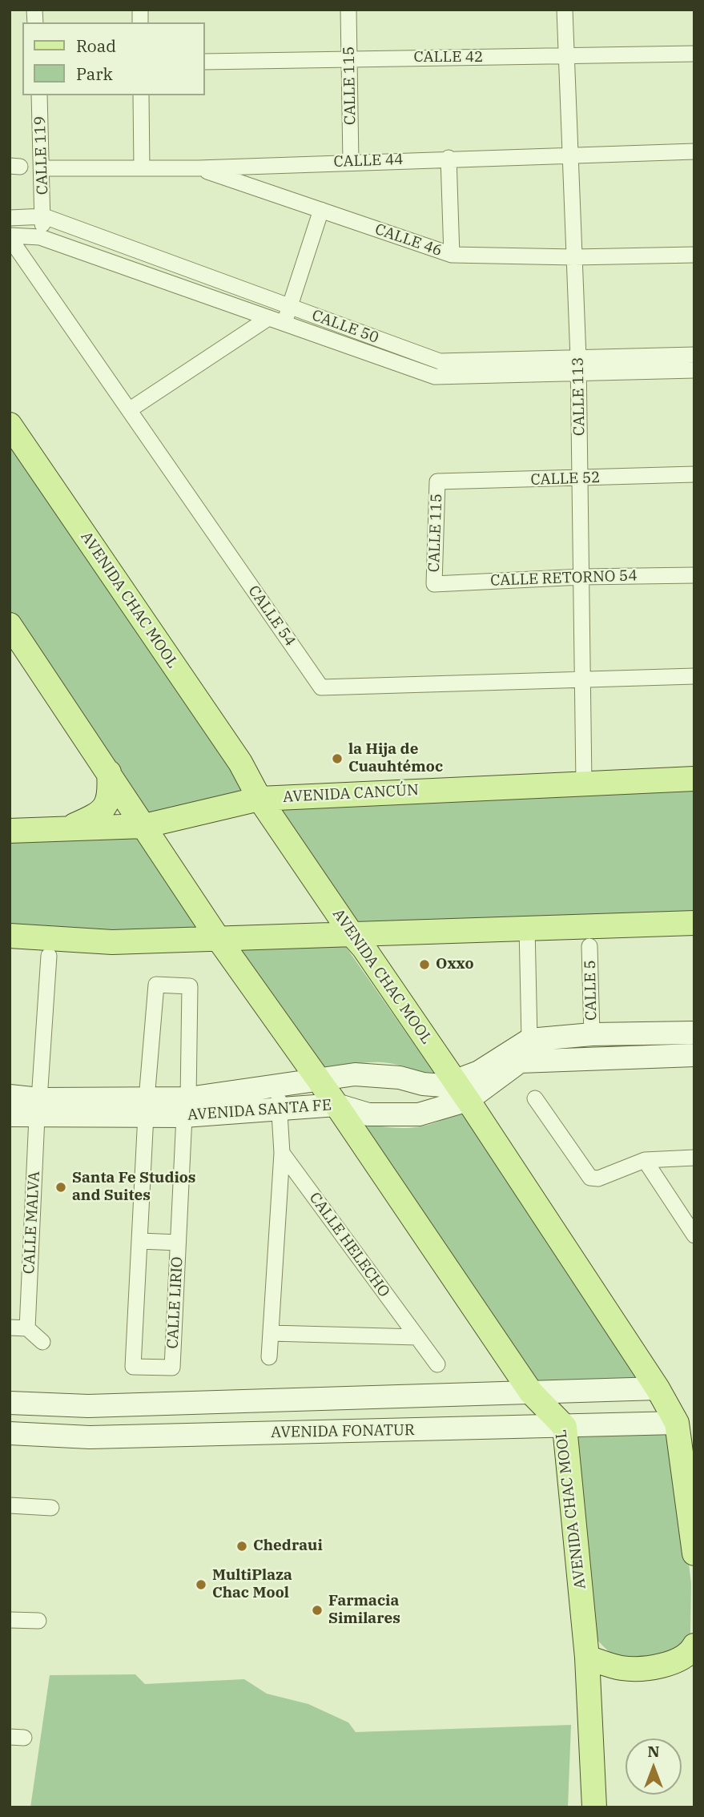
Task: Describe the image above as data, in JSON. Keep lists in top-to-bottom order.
{
  "streets": {
    "main road": [
      "AVENIDA CHAC MOOL",
      "AVENIDA CANCÚN",
      "AVENIDA SANTA FE",
      "AVENIDA FONATUR"
    ],
    "street": [
      "CALLE 42",
      "CALLE 115",
      "CALLE 119",
      "CALLE 44",
      "CALLE 46",
      "CALLE 50",
      "CALLE 113",
      "CALLE 52",
      "CALLE RETORNO 54",
      "CALLE 54",
      "CALLE 5",
      "CALLE MALVA",
      "CALLE HELECHO",
      "CALLE LIRIO"
    ]
  },
  "crossings": [
    ["CALLE 42", "CALLE 115"],
    ["CALLE 42", "CALLE 113"],
    ["CALLE 115", "CALLE 44"],
    ["CALLE 115", "CALLE 52"],
    ["CALLE 115", "CALLE RETORNO 54"],
    ["CALLE 119", "CALLE 44"],
    ["CALLE 119", "CALLE 50"],
    ["CALLE 44", "CALLE 46"],
    ["CALLE 44", "CALLE 113"],
    ["CALLE 46", "CALLE 113"],
    ["CALLE 50", "CALLE 113"],
    ["CALLE 50", "CALLE 54"],
    ["CALLE 113", "CALLE 52"],
    ["CALLE 113", "CALLE RETORNO 54"],
    ["CALLE 113", "CALLE 54"],
    ["CALLE 113", "AVENIDA CANCÚN"],
    ["AVENIDA CHAC MOOL", "AVENIDA CANCÚN"],
    ["AVENIDA CHAC MOOL", "AVENIDA SANTA FE"],
    ["AVENIDA CHAC MOOL", "AVENIDA FONATUR"],
    ["CALLE 5", "AVENIDA SANTA FE"],
    ["AVENIDA SANTA FE", "CALLE MALVA"],
    ["AVENIDA SANTA FE", "CALLE LIRIO"]
  ],
  "places": [
    "la Hija de Cuauhtémoc",
    "Oxxo",
    "Santa Fe Studios and Suites",
    "Chedraui",
    "MultiPlaza Chac Mool",
    "Farmacia Similares"
  ],
  "legend": ["Road", "Park"],
  "north": "top"
}
